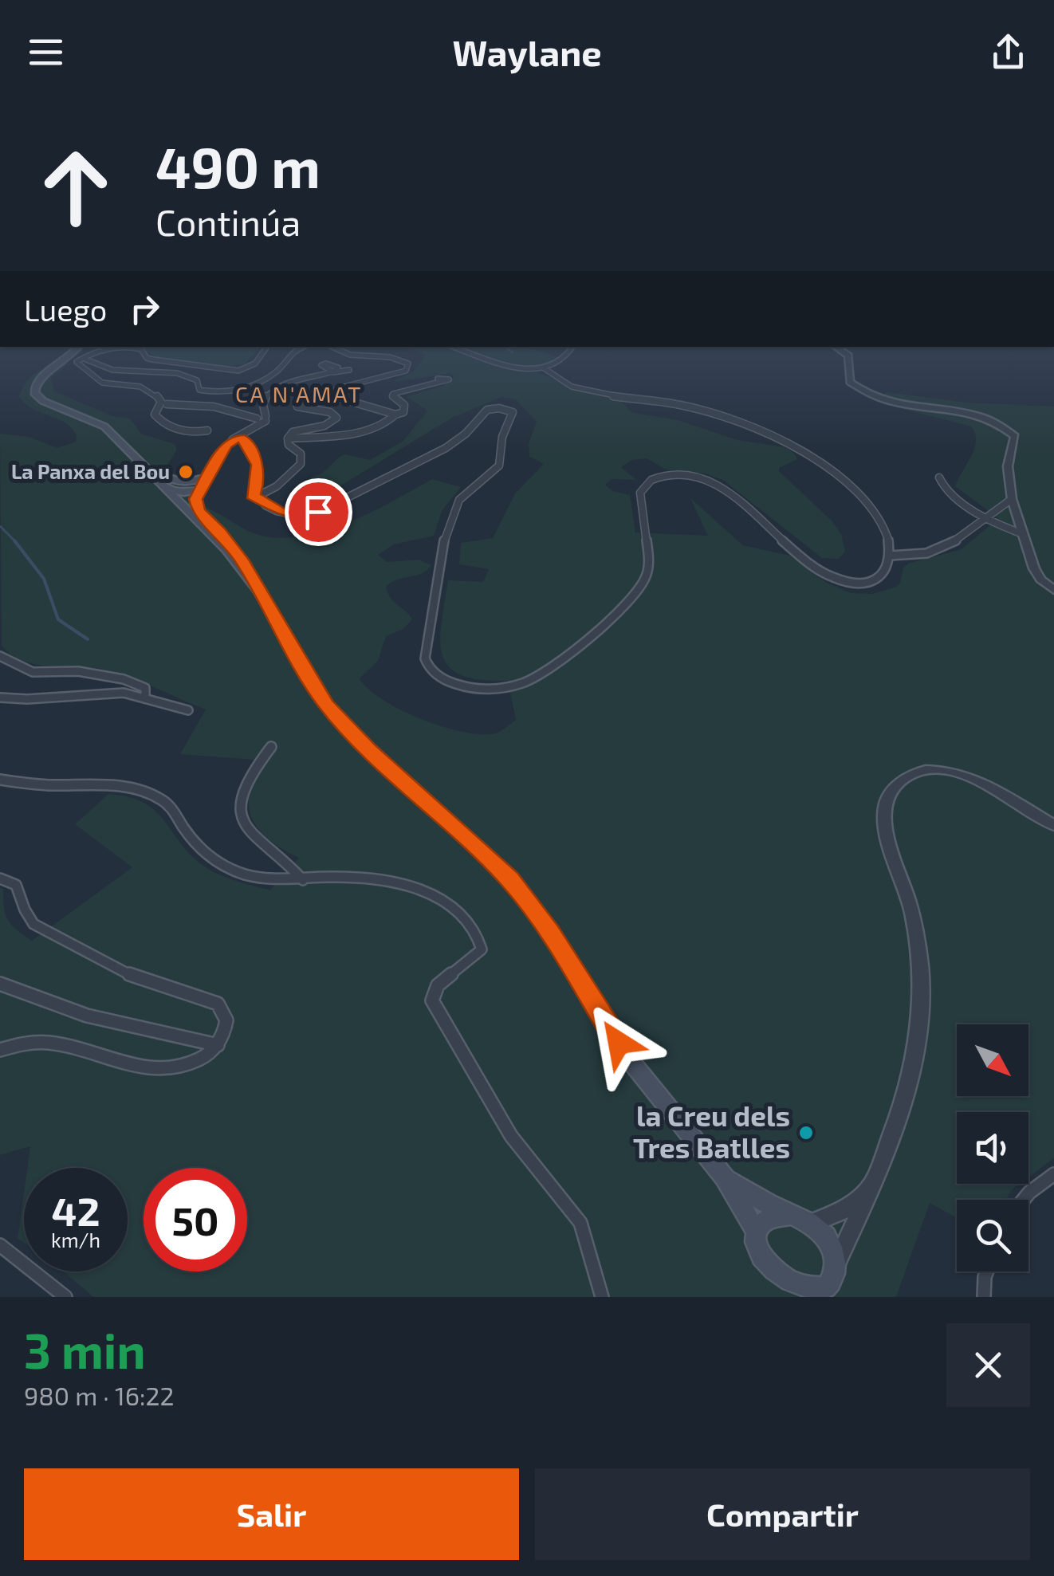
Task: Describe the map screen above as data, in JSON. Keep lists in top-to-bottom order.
{
  "districts": ["CA N'AMAT"],
  "places": ["La Panxa del Bou", "la Creu dels Tres Batlles"],
  "north": "bottom right",
  "page": {
    "header": "Waylane",
    "turn": ["490 m", "Continúa"],
    "then": "Luego",
    "speed": "42 km/h",
    "limit": "50",
    "heading": ["3 min", "980 m · 16:22"],
    "buttons": ["Salir", "Compartir"]
  }
}
